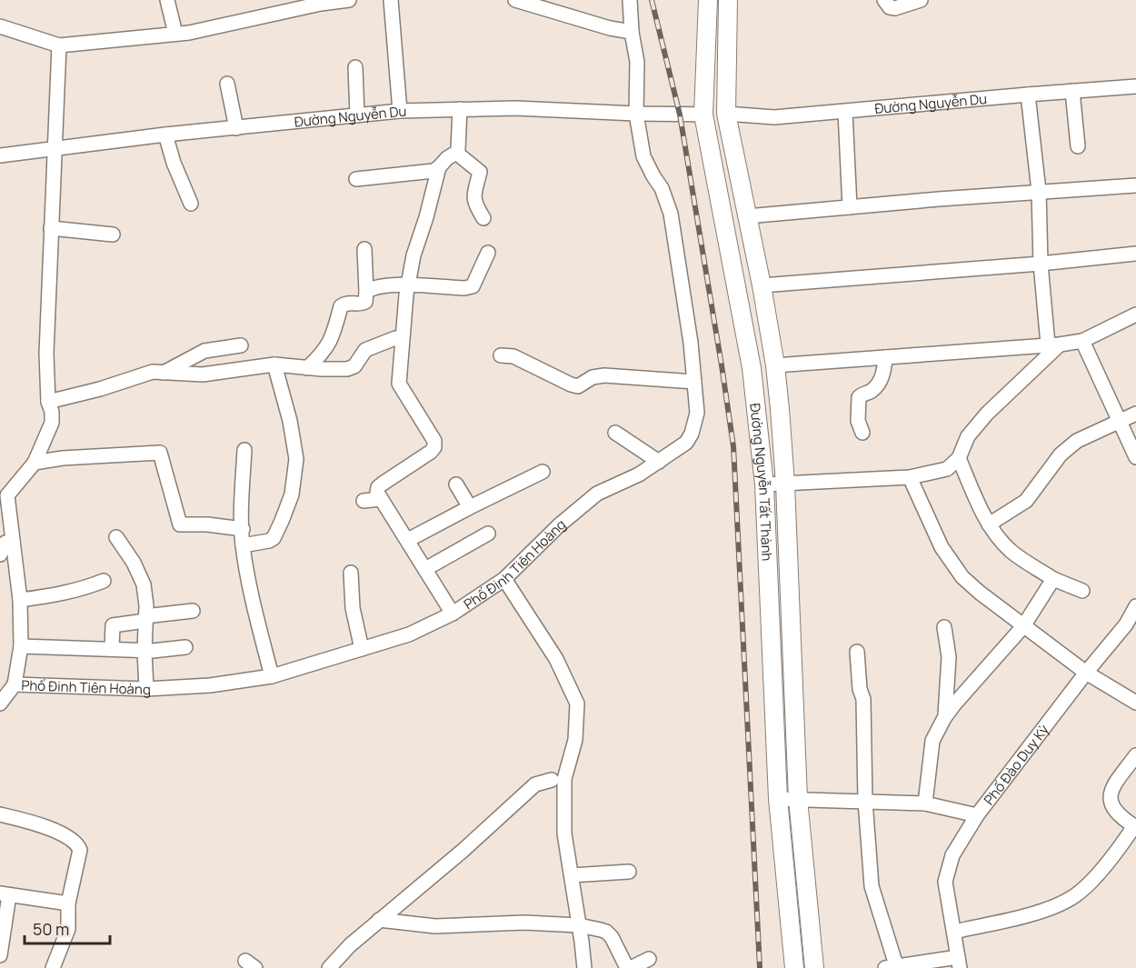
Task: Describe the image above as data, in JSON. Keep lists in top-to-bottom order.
{
  "streets": {
    "main road": ["Đường Nguyễn Tất Thành"],
    "street": ["Đường Nguyễn Du", "Phố Đinh Tiên Hoàng", "Phố Đào Duy Kỳ"]
  },
  "crossings": [
    ["Đường Nguyễn Du", "Đường Nguyễn Tất Thành"],
    ["Đường Nguyễn Du", "Phố Đinh Tiên Hoàng"],
    ["Đường Nguyễn Tất Thành", "Phố Đào Duy Kỳ"]
  ],
  "scale_bar": "50 m"
}
